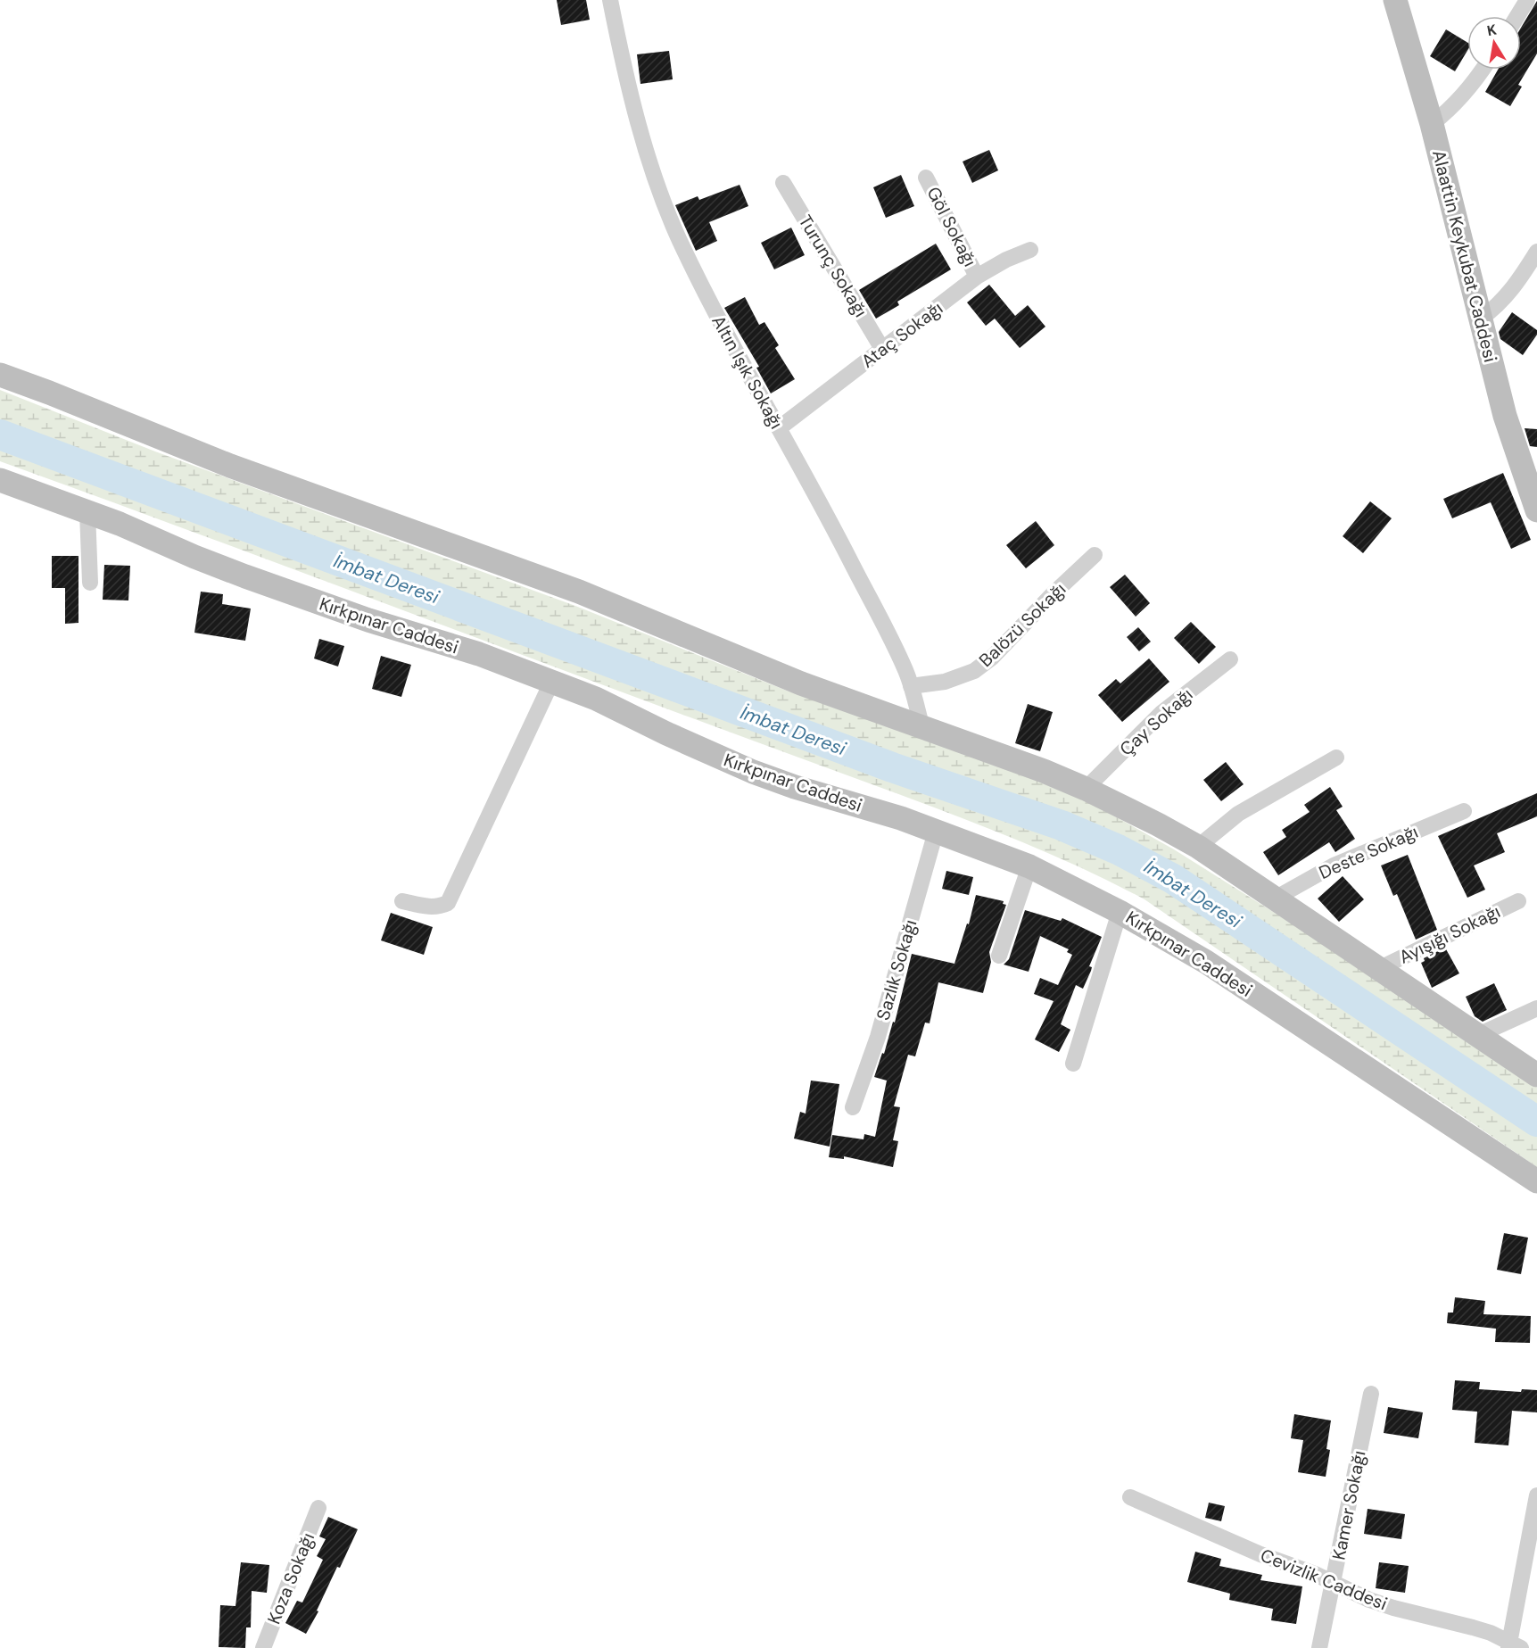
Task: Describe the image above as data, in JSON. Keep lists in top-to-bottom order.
{
  "streets": {
    "street": [
      "Göl Sokağı",
      "Alaattin Keykubat Caddesi",
      "Turunç Sokağı",
      "Ataç Sokağı",
      "Altın Işık Sokağı",
      "Balözü Sokağı",
      "Kırkpınar Caddesi",
      "Çay Sokağı",
      "Deste Sokağı",
      "Ayışığı Sokağı",
      "Sazlık Sokağı",
      "Kamer Sokağı",
      "Koza Sokağı",
      "Cevizlik Caddesi"
    ]
  },
  "crossings": [
    ["Göl Sokağı", "Ataç Sokağı"],
    ["Turunç Sokağı", "Ataç Sokağı"],
    ["Ataç Sokağı", "Altın Işık Sokağı"],
    ["Altın Işık Sokağı", "Balözü Sokağı"],
    ["Kırkpınar Caddesi", "Sazlık Sokağı"],
    ["Kamer Sokağı", "Cevizlik Caddesi"]
  ],
  "water": ["İmbat Deresi"],
  "north": "top"
}
